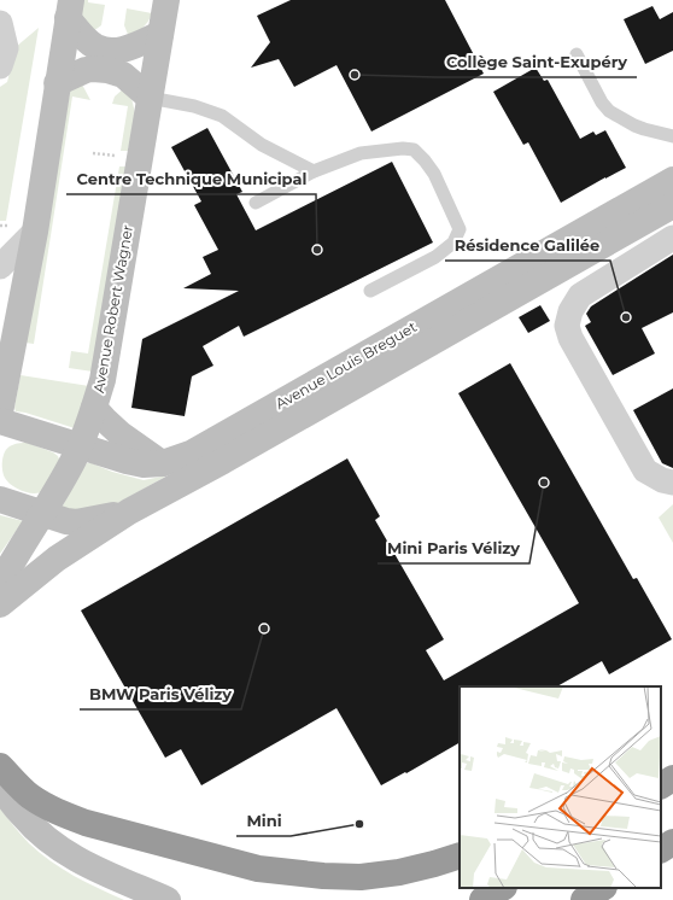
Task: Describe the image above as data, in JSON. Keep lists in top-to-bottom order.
{
  "streets": {
    "main road": ["Avenue Robert Wagner", "Avenue Louis Breguet"]
  },
  "crossings": [
    ["Avenue Robert Wagner", "Avenue Louis Breguet"]
  ],
  "places": [
    "Collège Saint-Exupéry",
    "Centre Technique Municipal",
    "Résidence Galilée",
    "Mini Paris Vélizy",
    "BMW Paris Vélizy",
    "Mini"
  ]
}
